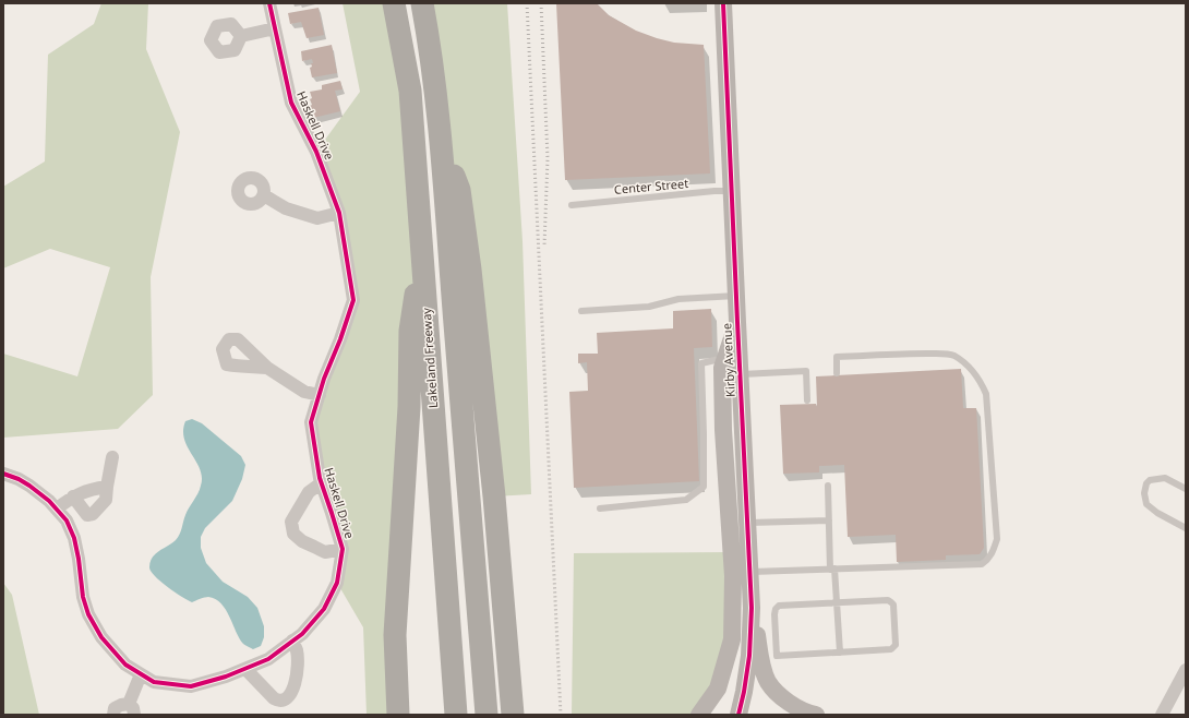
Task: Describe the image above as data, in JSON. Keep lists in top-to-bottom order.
{
  "streets": {
    "highway": ["Lakeland Freeway"],
    "street": ["Haskell Drive", "Kirby Avenue"],
    "lane": ["Center Street"]
  },
  "crossings": [
    ["Center Street", "Kirby Avenue"]
  ]
}
